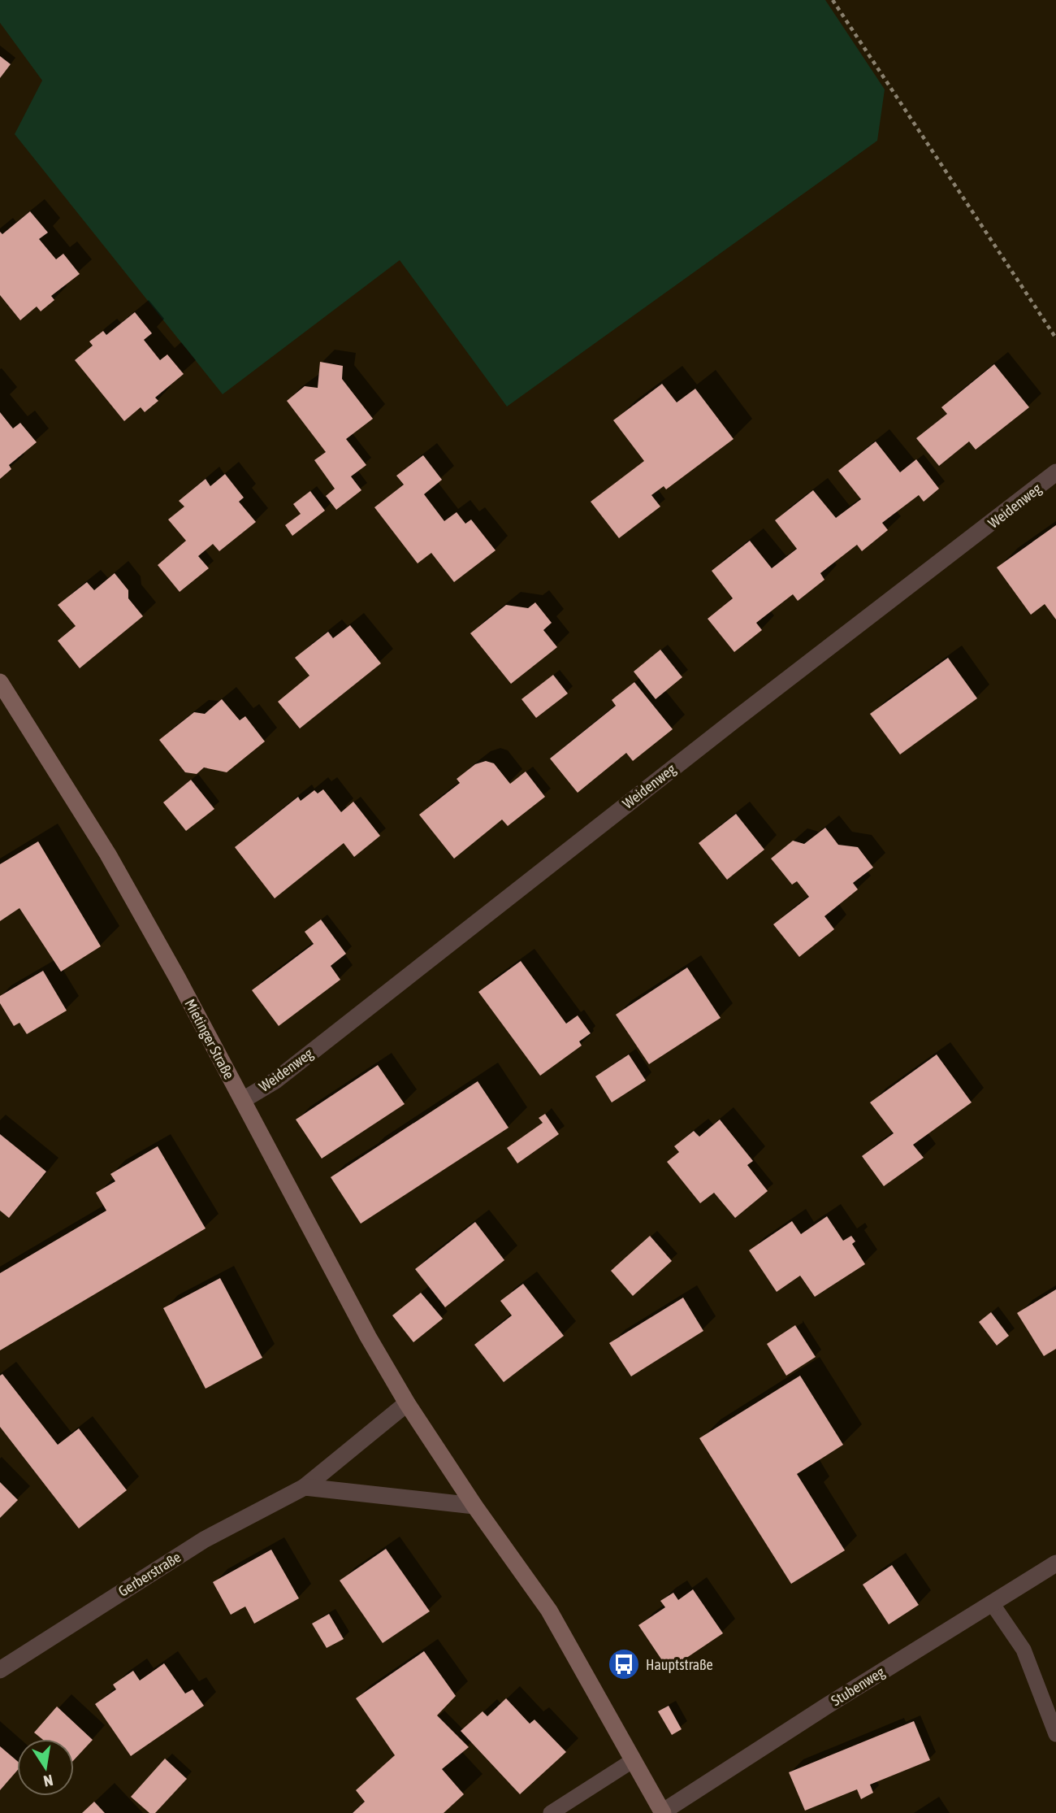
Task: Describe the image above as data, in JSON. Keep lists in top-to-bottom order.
{
  "streets": {
    "main road": ["Mietinger Straße"],
    "street": ["Weidenweg", "Gerberstraße", "Stubenweg"]
  },
  "crossings": [
    ["Weidenweg", "Mietinger Straße"],
    ["Mietinger Straße", "Gerberstraße"]
  ],
  "places": {
    "bus stop": ["Hauptstraße"]
  },
  "north": "bottom"
}
